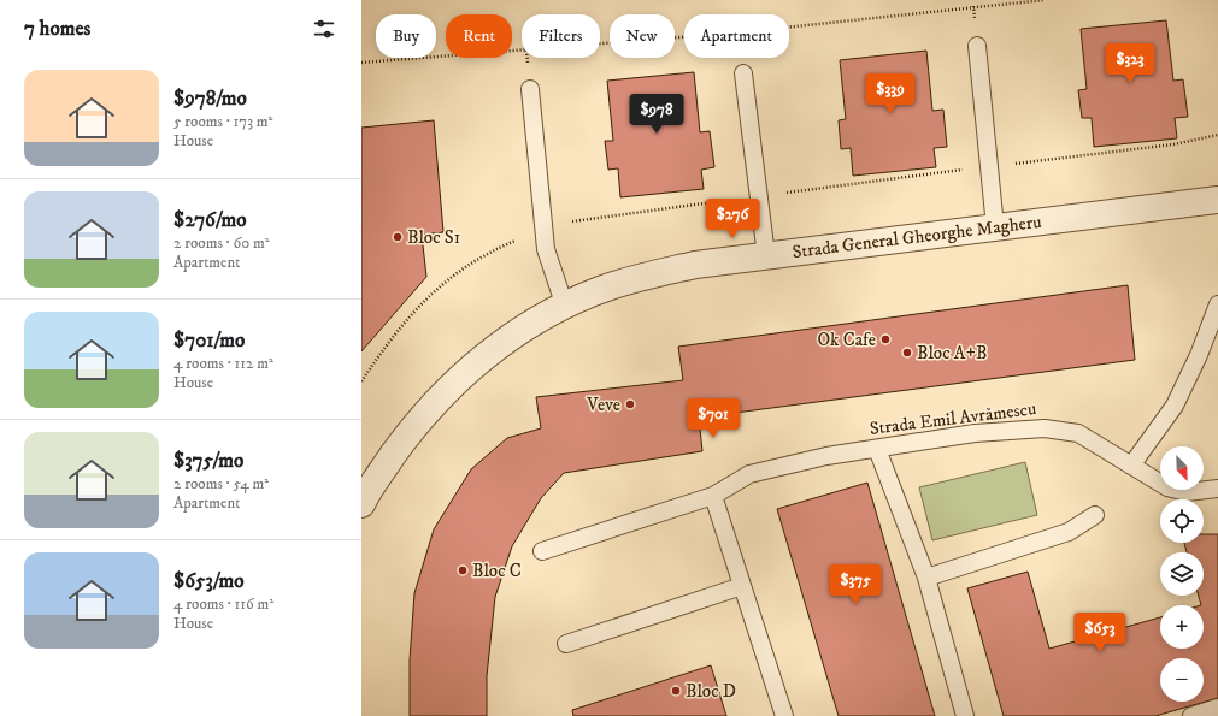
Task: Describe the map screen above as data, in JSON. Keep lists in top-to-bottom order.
{
  "streets": {
    "street": ["Strada General Gheorghe Magheru"],
    "lane": ["Strada Emil Avrămescu"]
  },
  "places": [
    "Bloc S1",
    "Ok Cafe",
    "Bloc A+B",
    "Veve",
    "Bloc C",
    "Bloc D"
  ],
  "north": "bottom right",
  "page": {
    "heading": "7 homes",
    "chip": [
      "Buy",
      "Rent",
      "Filters",
      "New",
      "Apartment"
    ],
    "price": [
      "$323",
      "$339",
      "$978",
      "$276",
      "$701",
      "$375",
      "$653"
    ],
    "list": [
      {
        "name": "$978/mo",
        "note": "5 rooms · 173 m² · House"
      },
      {
        "name": "$276/mo",
        "note": "2 rooms · 60 m² · Apartment"
      },
      {
        "name": "$701/mo",
        "note": "4 rooms · 112 m² · House"
      },
      {
        "name": "$375/mo",
        "note": "2 rooms · 54 m² · Apartment"
      },
      {
        "name": "$653/mo",
        "note": "4 rooms · 116 m² · House"
      }
    ],
    "map_buttons": ["+", "−"]
  }
}
